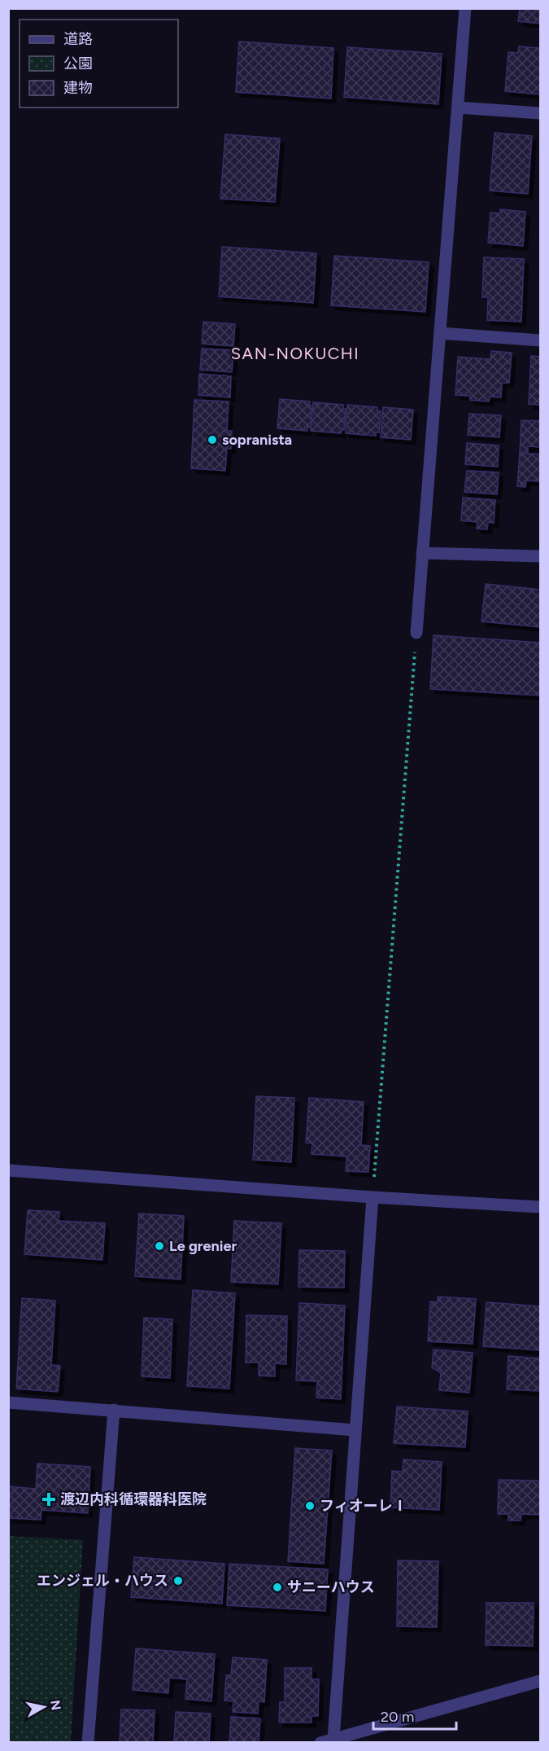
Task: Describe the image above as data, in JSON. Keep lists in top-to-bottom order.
{
  "districts": ["SAN-NOKUCHI"],
  "places": {
    "other": [
      "sopranista",
      "Le grenier",
      "フィオーレⅠ",
      "エンジェル・ハウス",
      "サニーハウス"
    ],
    "health": ["渡辺内科循環器科医院"]
  },
  "legend": ["道路", "公園", "建物"],
  "scale_bar": "20 m",
  "north": "right"
}
